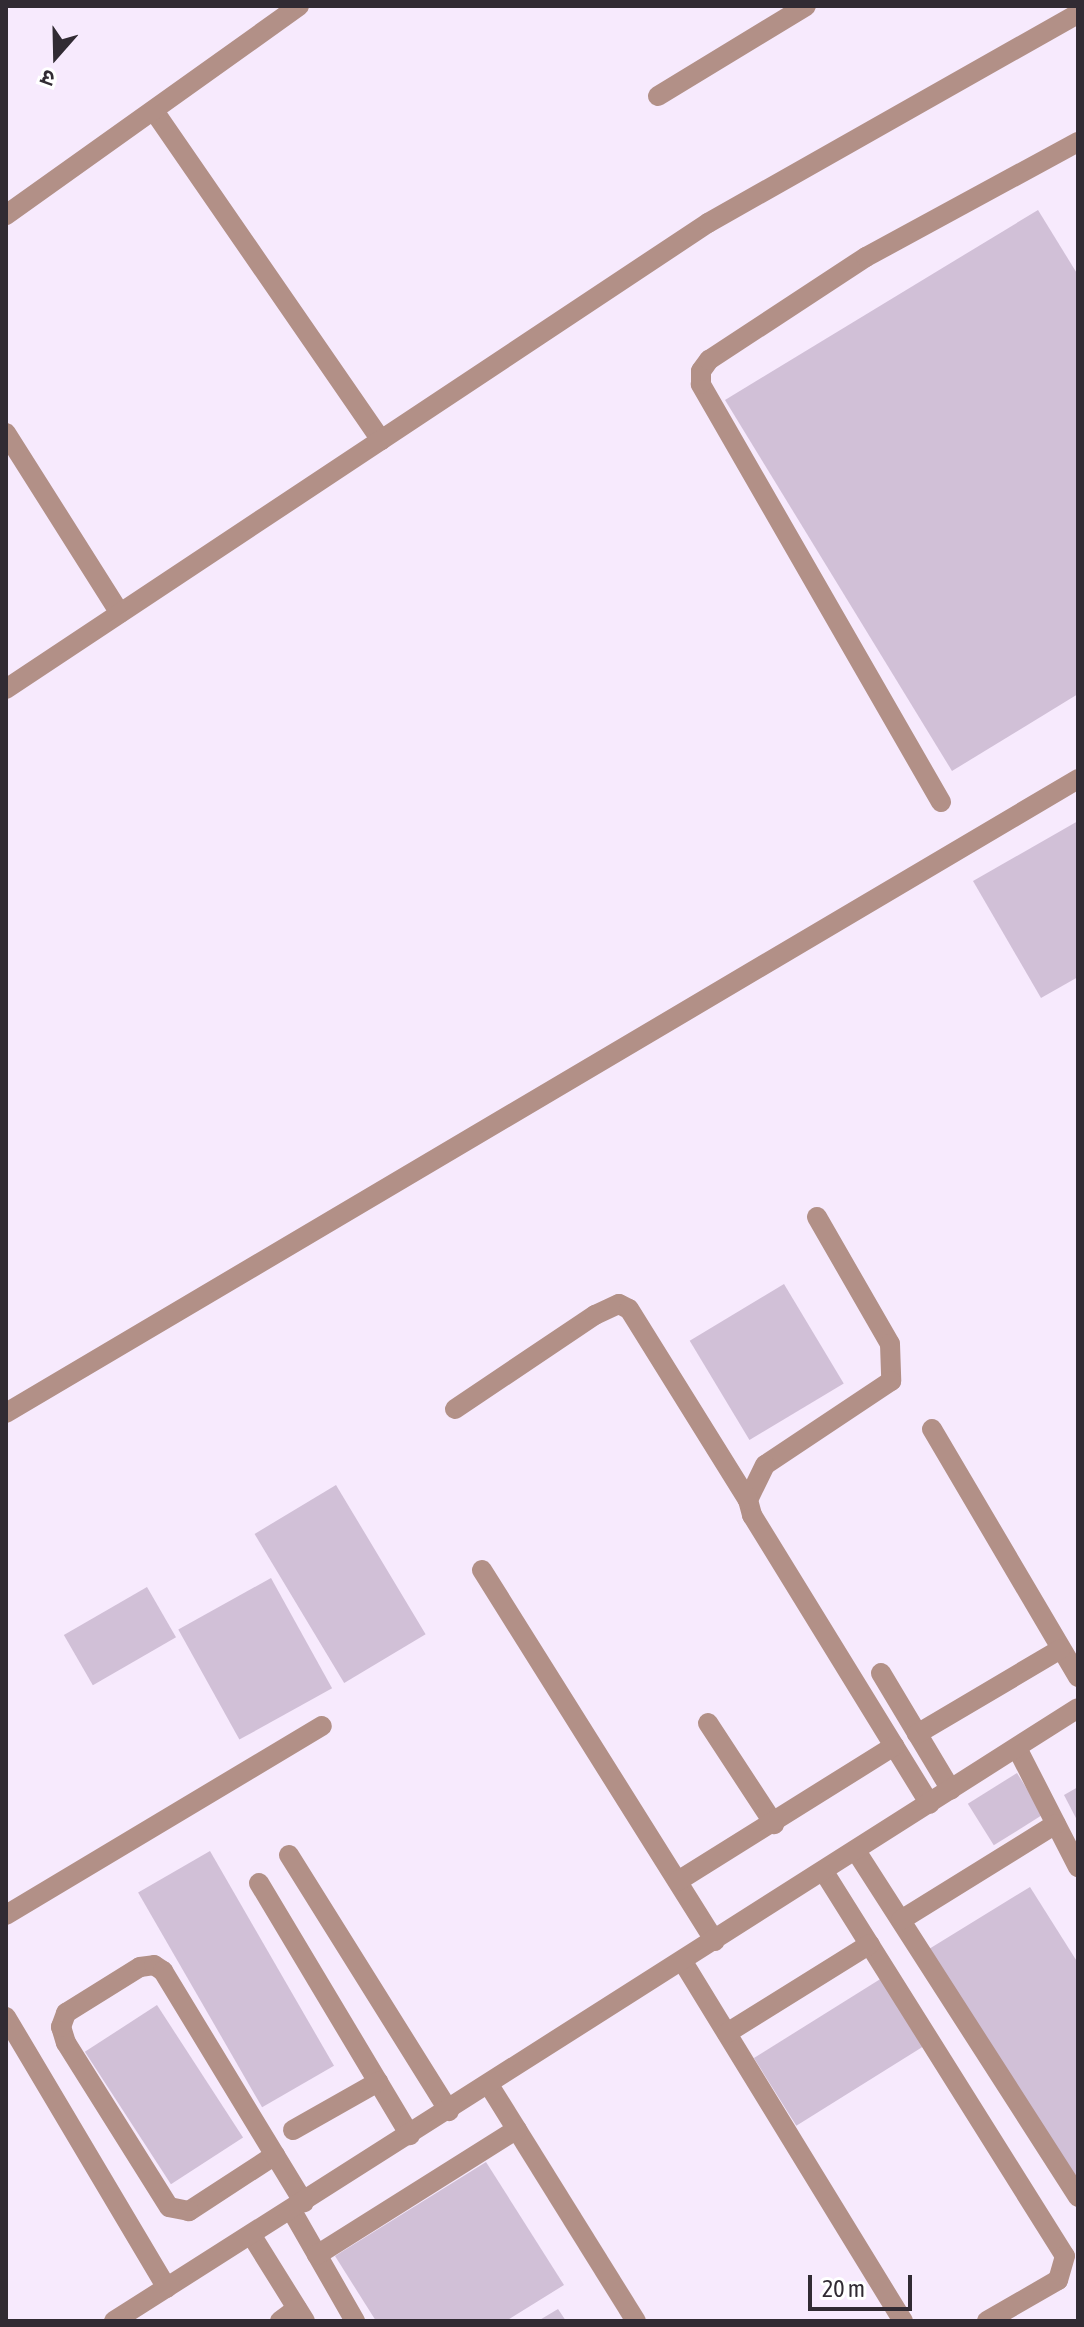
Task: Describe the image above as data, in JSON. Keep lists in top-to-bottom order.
{
  "scale_bar": "20 m",
  "north": "bottom"
}
